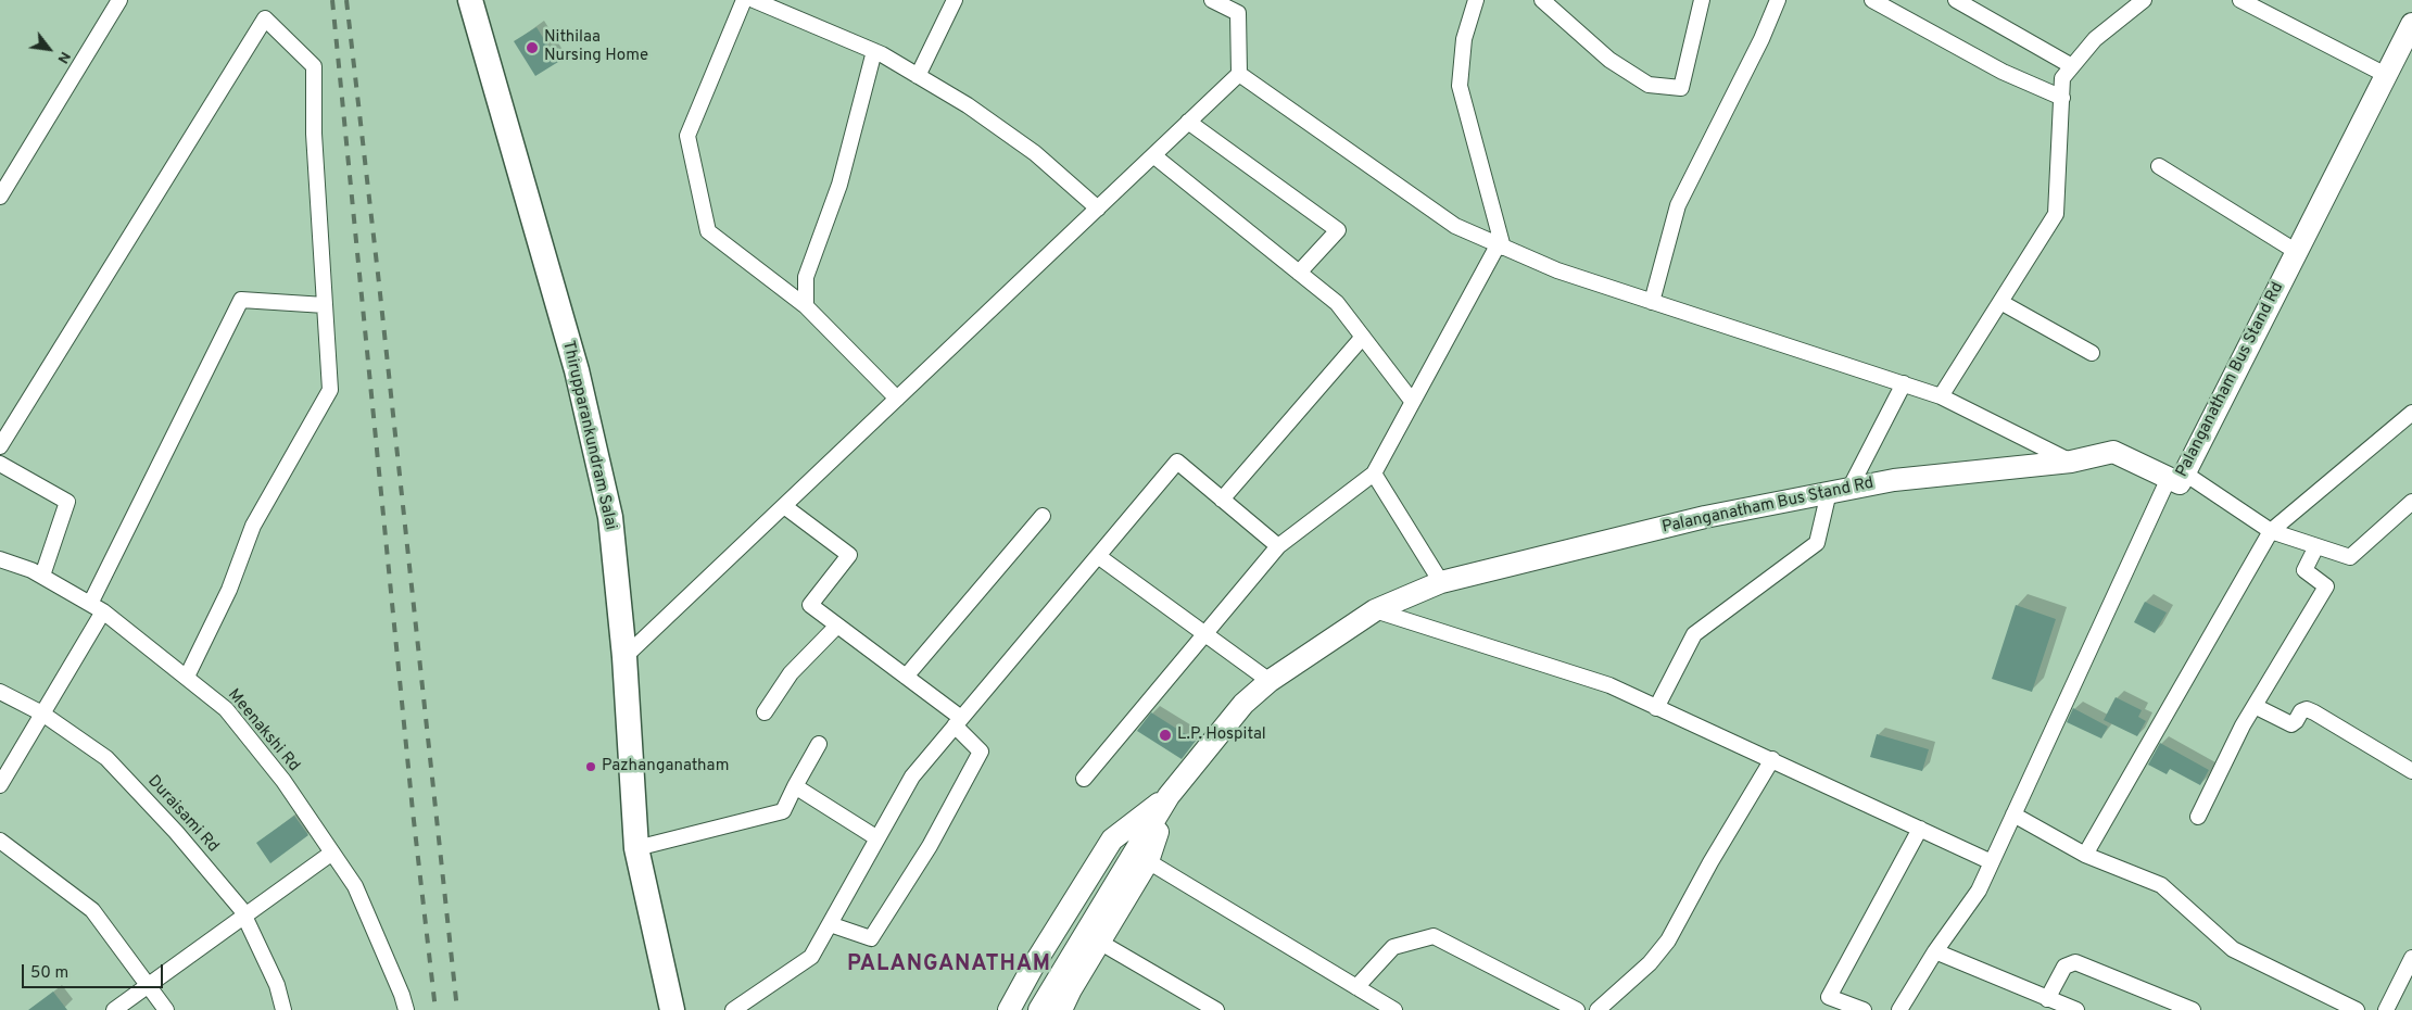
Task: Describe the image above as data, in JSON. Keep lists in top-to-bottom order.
{
  "streets": {
    "main road": ["Thirupparankundram Salai"],
    "street": ["Palanganatham Bus Stand Rd", "Meenakshi Rd", "Duraisami Rd"]
  },
  "districts": ["PALANGANATHAM"],
  "places": ["Nithilaa Nursing Home", "L.P. Hospital", "Pazhanganatham"],
  "scale_bar": "50 m",
  "north": "bottom right"
}
